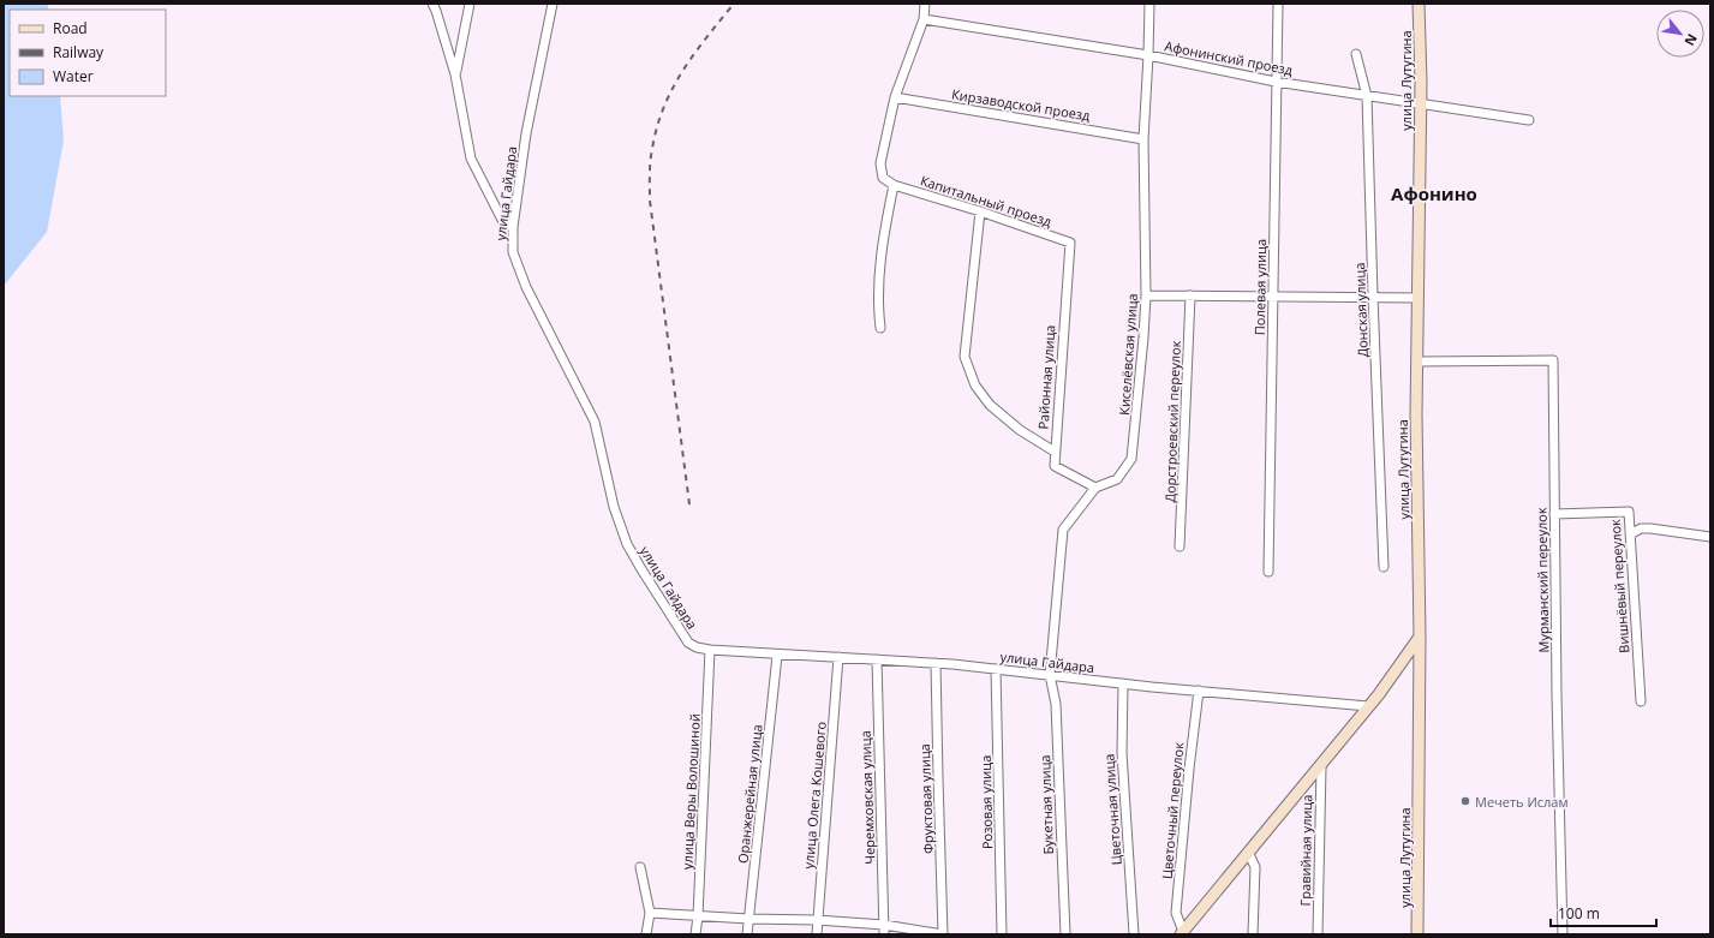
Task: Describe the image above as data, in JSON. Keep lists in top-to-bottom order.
{
  "streets": {
    "main road": ["улица Лутугина"],
    "street": [
      "Афонинский проезд",
      "Кирзаводской проезд",
      "улица Гайдара",
      "Капитальный проезд",
      "Полевая улица",
      "Донская улица",
      "Киселёвская улица",
      "Районная улица",
      "Дорстроевский переулок",
      "Мурманский переулок",
      "Вишнёвый переулок",
      "улица Веры Волошиной",
      "Оранжерейная улица",
      "улица Олега Кошевого",
      "Черемховская улица",
      "Фруктовая улица",
      "Розовая улица",
      "Букетная улица",
      "Цветочная улица",
      "Цветочный переулок",
      "Гравийная улица"
    ]
  },
  "crossings": [
    ["Афонинский проезд", "улица Лутугина"],
    ["Афонинский проезд", "Полевая улица"],
    ["Афонинский проезд", "Донская улица"],
    ["Афонинский проезд", "Киселёвская улица"],
    ["улица Лутугина", "Мурманский переулок"],
    ["Кирзаводской проезд", "Киселёвская улица"],
    ["улица Гайдара", "улица Веры Волошиной"],
    ["улица Гайдара", "Оранжерейная улица"],
    ["улица Гайдара", "улица Олега Кошевого"],
    ["улица Гайдара", "Черемховская улица"],
    ["улица Гайдара", "Фруктовая улица"],
    ["улица Гайдара", "Розовая улица"],
    ["улица Гайдара", "Букетная улица"],
    ["улица Гайдара", "Цветочная улица"],
    ["улица Гайдара", "Цветочный переулок"],
    ["Капитальный проезд", "Районная улица"],
    ["Киселёвская улица", "Районная улица"],
    ["Мурманский переулок", "Вишнёвый переулок"]
  ],
  "districts": ["Афонино"],
  "places": ["Мечеть Ислам"],
  "legend": ["Road", "Railway", "Water"],
  "scale_bar": "100 m",
  "north": "bottom right"
}
